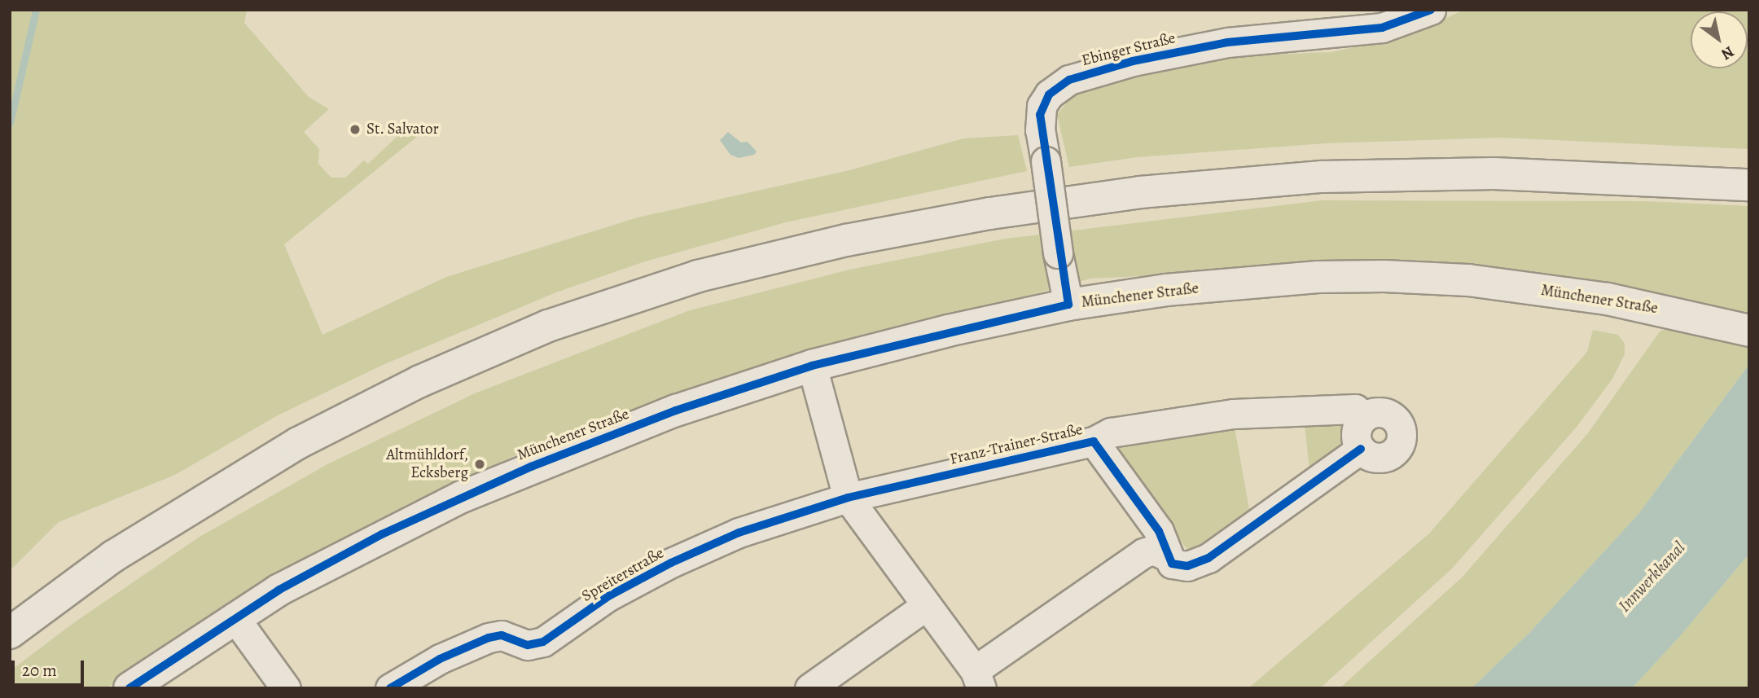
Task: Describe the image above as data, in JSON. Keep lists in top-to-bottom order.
{
  "streets": {
    "main road": ["Münchener Straße"],
    "street": ["Ebinger Straße", "Franz-Trainer-Straße", "Spreiterstraße"]
  },
  "crossings": [
    ["Ebinger Straße", "Münchener Straße"],
    ["Franz-Trainer-Straße", "Spreiterstraße"]
  ],
  "water": ["Innwerkkanal"],
  "places": ["St. Salvator", "Altmühldorf, Ecksberg"],
  "scale_bar": "20 m",
  "north": "bottom right"
}
